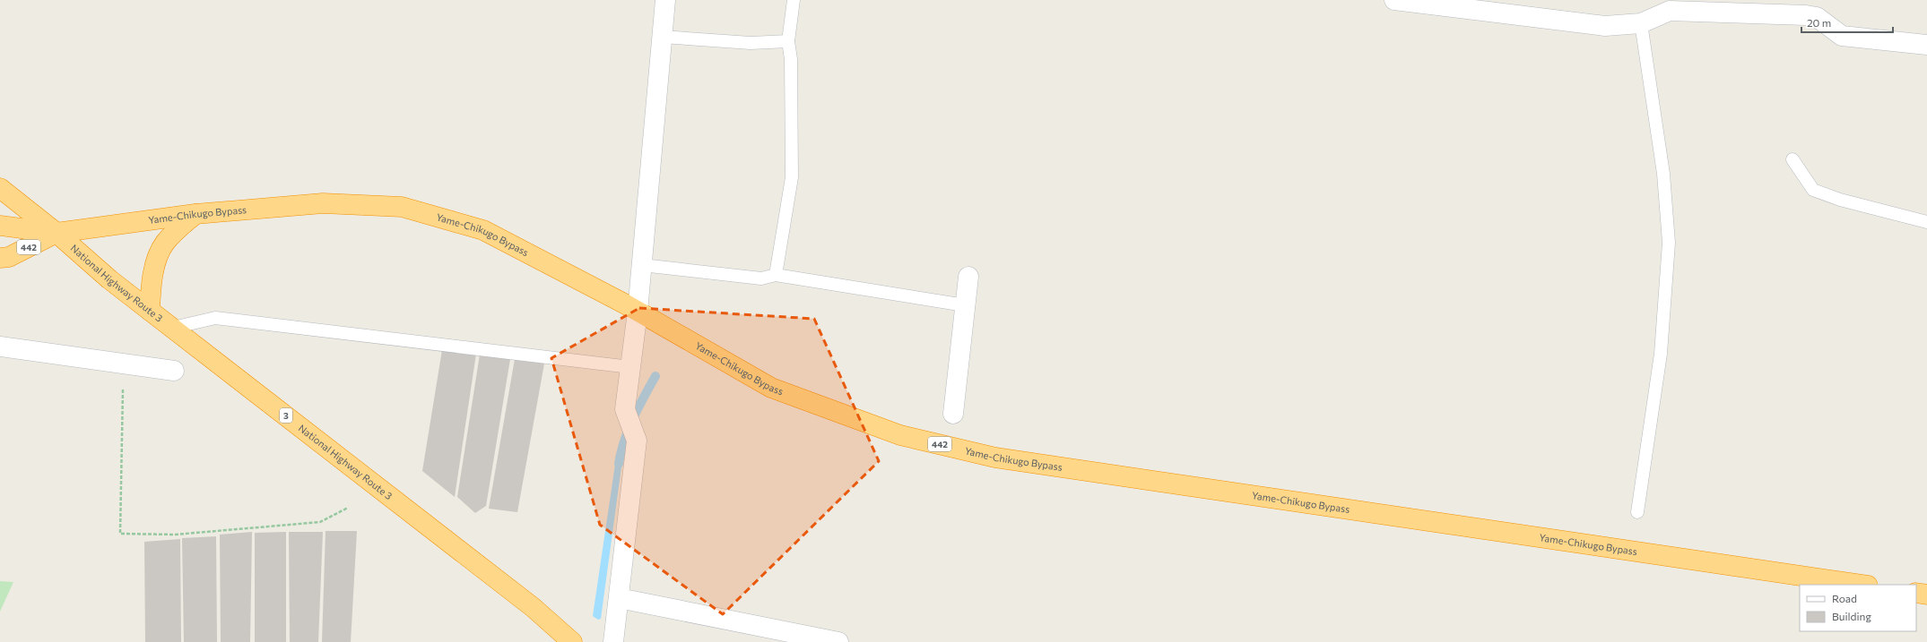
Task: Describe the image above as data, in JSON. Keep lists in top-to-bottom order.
{
  "streets": {
    "highway": [
      "Yame-Chikugo Bypass",
      "442",
      "National Highway Route 3",
      "3"
    ]
  },
  "crossings": [
    ["Yame-Chikugo Bypass", "National Highway Route 3"]
  ],
  "legend": ["Road", "Building"],
  "scale_bar": "20 m"
}
